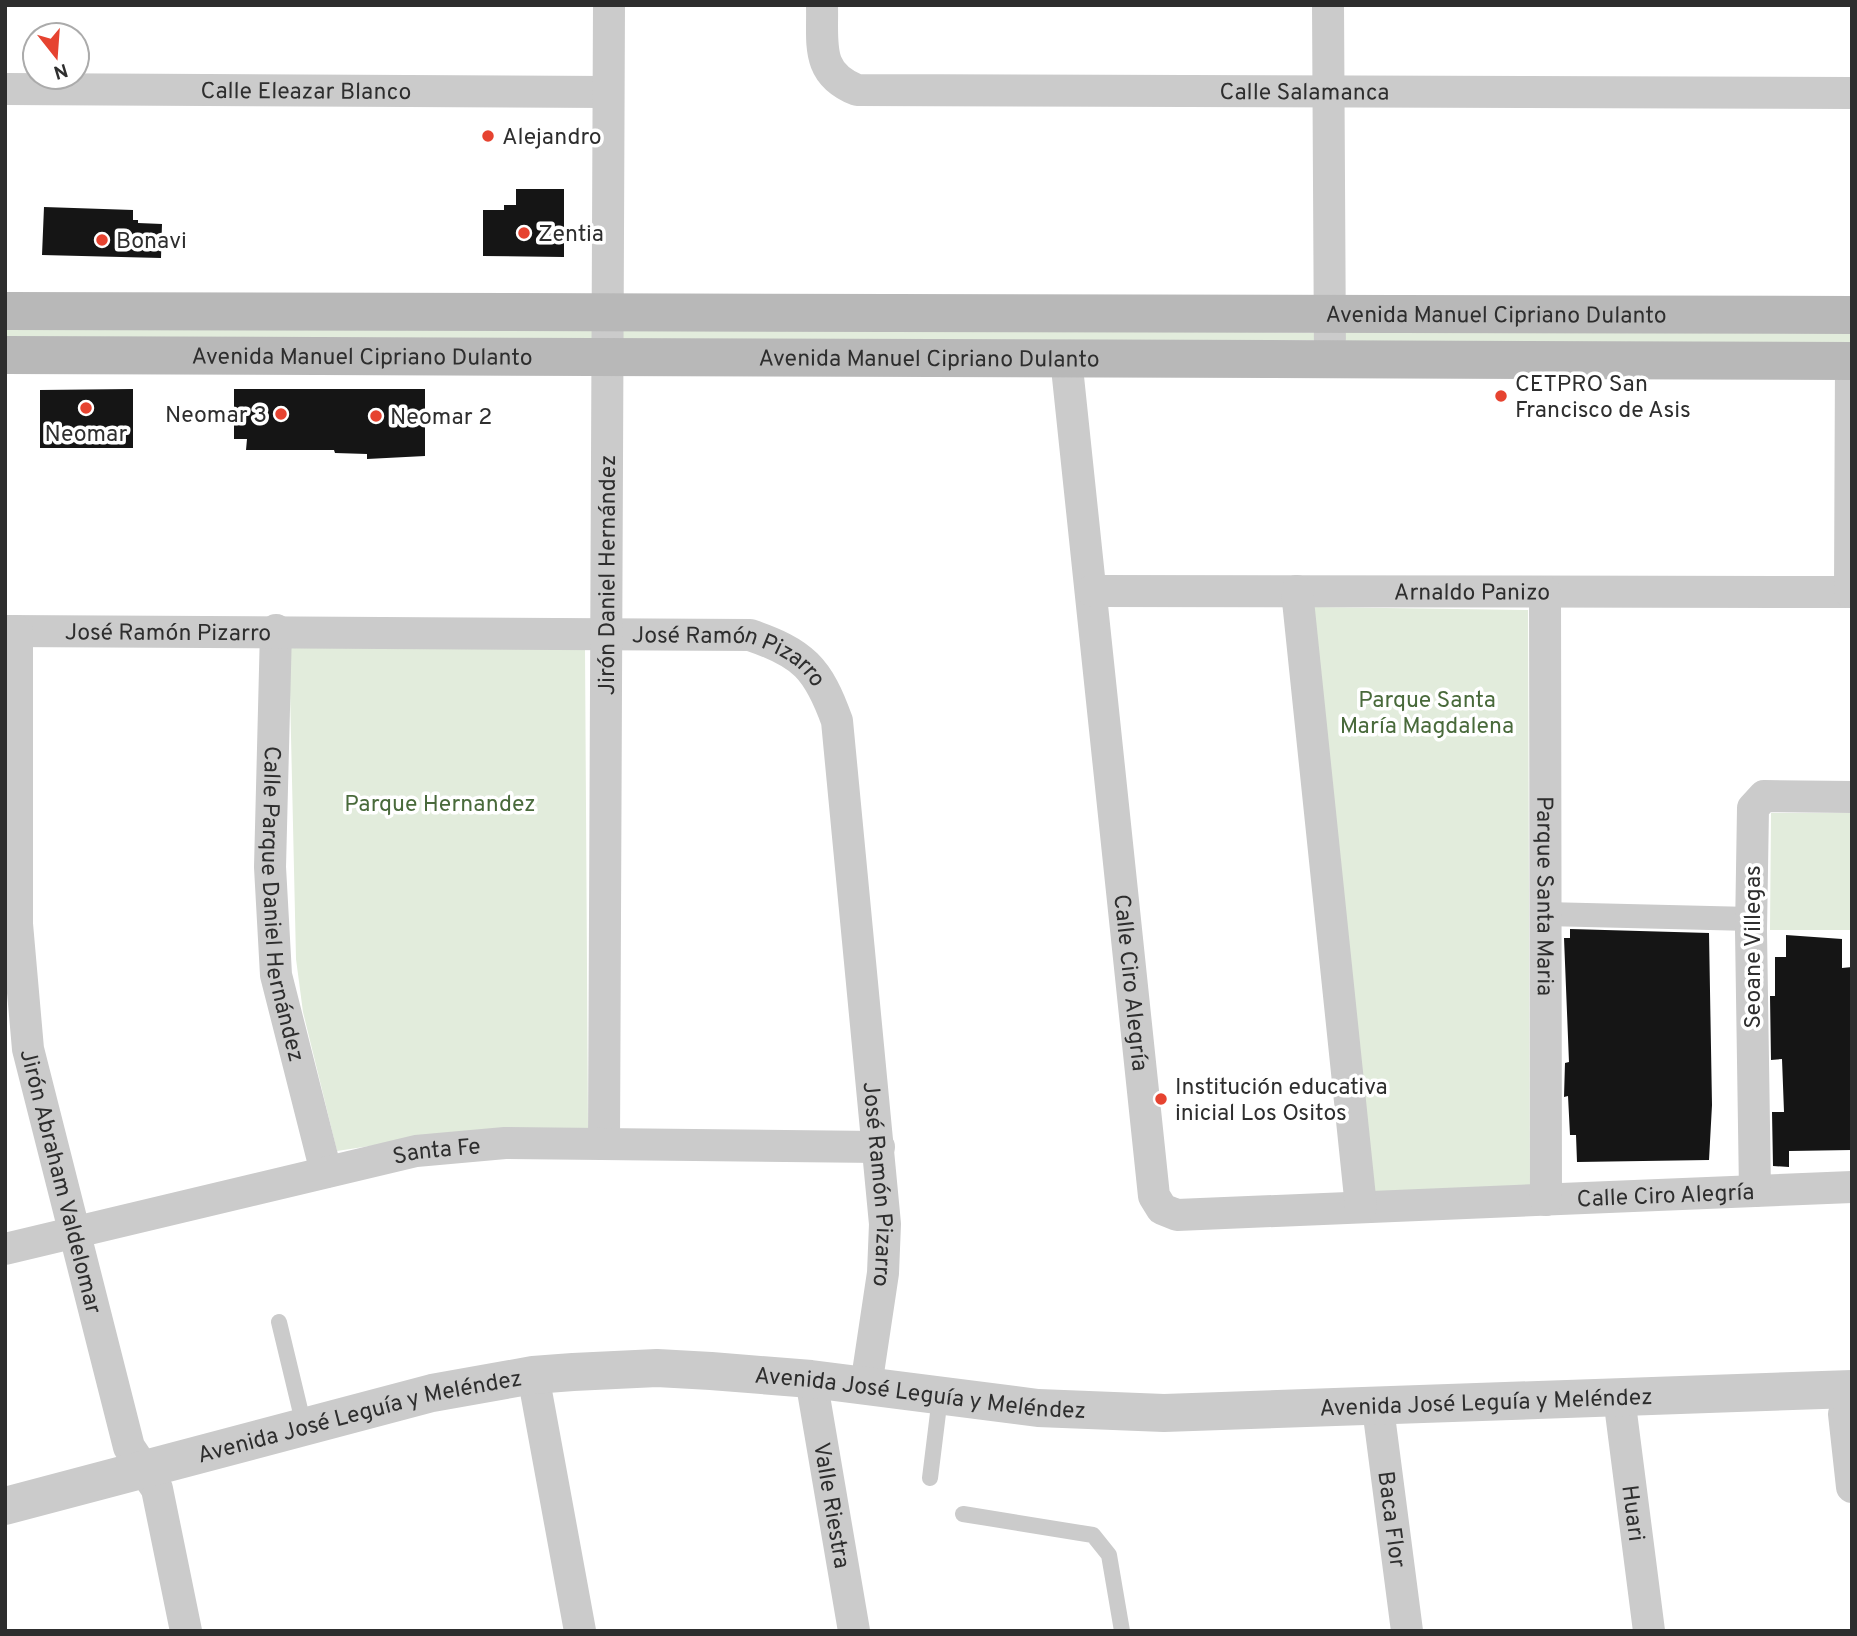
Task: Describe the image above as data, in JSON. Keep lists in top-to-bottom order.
{
  "streets": {
    "main road": ["Avenida Manuel Cipriano Dulanto"],
    "street": [
      "Calle Eleazar Blanco",
      "Calle Salamanca",
      "Jirón Daniel Hernández",
      "Arnaldo Panizo",
      "José Ramón Pizarro",
      "Parque Santa Maria",
      "Calle Parque Daniel Hernández",
      "Seoane Villegas",
      "Calle Ciro Alegría",
      "Santa Fe",
      "Jirón Abraham Valdelomar",
      "Avenida José Leguía y Meléndez",
      "Valle Riestra",
      "Huari",
      "Baca Flor"
    ]
  },
  "crossings": [
    ["Calle Eleazar Blanco", "Jirón Daniel Hernández"],
    ["Avenida Manuel Cipriano Dulanto", "Jirón Daniel Hernández"],
    ["Avenida Manuel Cipriano Dulanto", "Calle Ciro Alegría"],
    ["Jirón Daniel Hernández", "José Ramón Pizarro"],
    ["Jirón Daniel Hernández", "Santa Fe"],
    ["Arnaldo Panizo", "Parque Santa Maria"],
    ["Arnaldo Panizo", "Calle Ciro Alegría"],
    ["José Ramón Pizarro", "Calle Parque Daniel Hernández"],
    ["José Ramón Pizarro", "Santa Fe"],
    ["José Ramón Pizarro", "Jirón Abraham Valdelomar"],
    ["José Ramón Pizarro", "Avenida José Leguía y Meléndez"],
    ["Parque Santa Maria", "Calle Ciro Alegría"],
    ["Calle Parque Daniel Hernández", "Santa Fe"],
    ["Seoane Villegas", "Calle Ciro Alegría"],
    ["Santa Fe", "Jirón Abraham Valdelomar"],
    ["Jirón Abraham Valdelomar", "Avenida José Leguía y Meléndez"],
    ["Avenida José Leguía y Meléndez", "Valle Riestra"],
    ["Avenida José Leguía y Meléndez", "Huari"],
    ["Avenida José Leguía y Meléndez", "Baca Flor"]
  ],
  "parks": ["Parque Santa María Magdalena", "Parque Hernandez"],
  "places": [
    "Alejandro",
    "Zentia",
    "Bonavi",
    "CETPRO San Francisco de Asis",
    "Neomar",
    "Neomar 3",
    "Neomar 2",
    "Institución educativa inicial Los Ositos"
  ],
  "north": "bottom"
}
